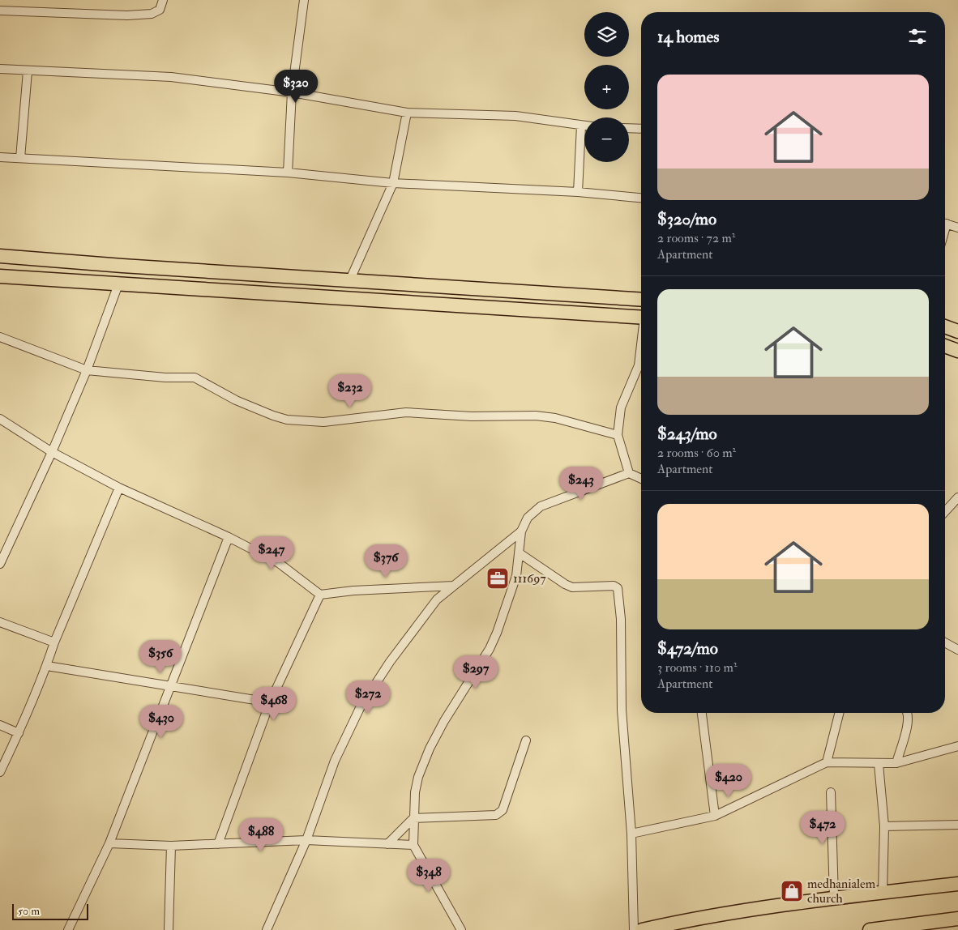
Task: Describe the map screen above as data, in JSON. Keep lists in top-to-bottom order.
{
  "places": {
    "office": ["111697"],
    "shop": ["medhanialem church"]
  },
  "scale_bar": "50 m",
  "page": {
    "map_buttons": ["+", "−"],
    "heading": "14 homes",
    "list": [
      {
        "name": "$320/mo",
        "note": "2 rooms · 72 m² · Apartment"
      },
      {
        "name": "$243/mo",
        "note": "2 rooms · 60 m² · Apartment"
      },
      {
        "name": "$472/mo",
        "note": "3 rooms · 110 m² · Apartment"
      }
    ],
    "price": [
      "$320",
      "$232",
      "$243",
      "$247",
      "$376",
      "$356",
      "$297",
      "$272",
      "$468",
      "$430",
      "$420",
      "$472",
      "$488",
      "$348"
    ],
    "scale": "50 m"
  }
}
